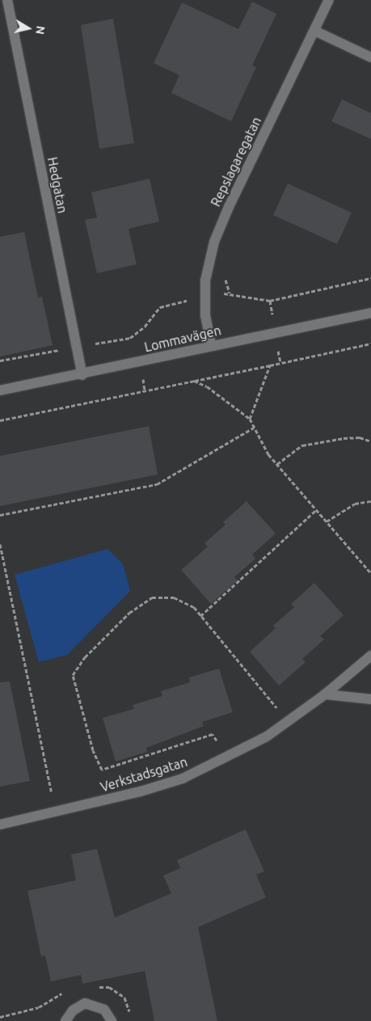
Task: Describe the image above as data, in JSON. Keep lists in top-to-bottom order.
{
  "streets": {
    "street": [
      "Repslagaregatan",
      "Hedgatan",
      "Lommavägen",
      "Verkstadsgatan"
    ]
  },
  "crossings": [
    ["Repslagaregatan", "Lommavägen"],
    ["Hedgatan", "Lommavägen"]
  ],
  "north": "right"
}
